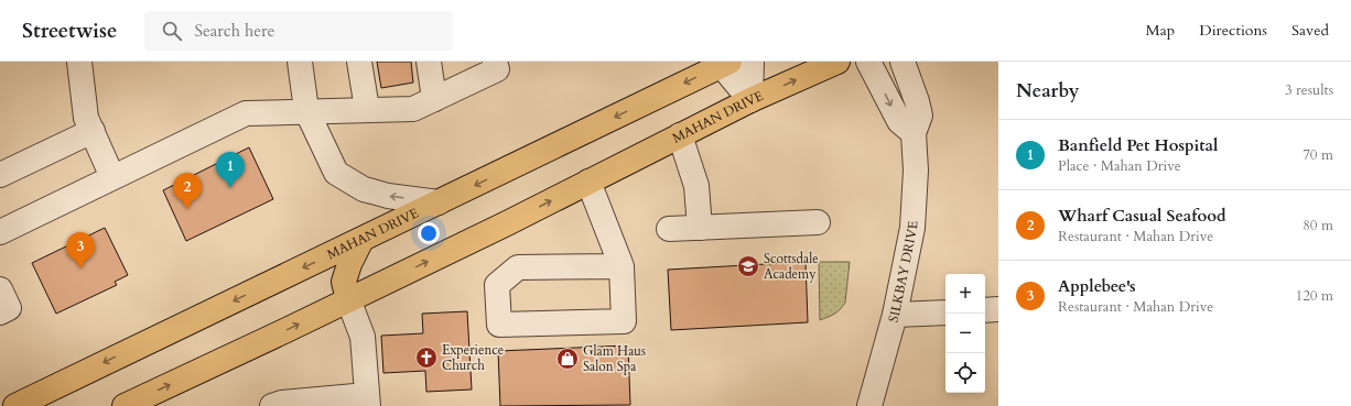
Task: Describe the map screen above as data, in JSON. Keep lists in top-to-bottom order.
{
  "streets": {
    "main road": ["MAHAN DRIVE"],
    "street": ["SILKBAY DRIVE"]
  },
  "places": {
    "school or university": ["Scottsdale Academy"],
    "church": ["Experience Church"],
    "shop": ["Glam Haus Salon Spa"]
  },
  "page": {
    "header": "Streetwise",
    "search": "Search here",
    "nav": ["Map", "Directions", "Saved"],
    "heading": ["Nearby", "3 results"],
    "list": [
      {
        "mark": "1",
        "name": "Banfield Pet Hospital",
        "note": "Place · Mahan Drive",
        "value": "70 m"
      },
      {
        "mark": "2",
        "name": "Wharf Casual Seafood",
        "note": "Restaurant · Mahan Drive",
        "value": "80 m"
      },
      {
        "mark": "3",
        "name": "Applebee's",
        "note": "Restaurant · Mahan Drive",
        "value": "120 m"
      }
    ],
    "pins": ["1", "2", "3"],
    "map_buttons": ["+", "−"]
  }
}
